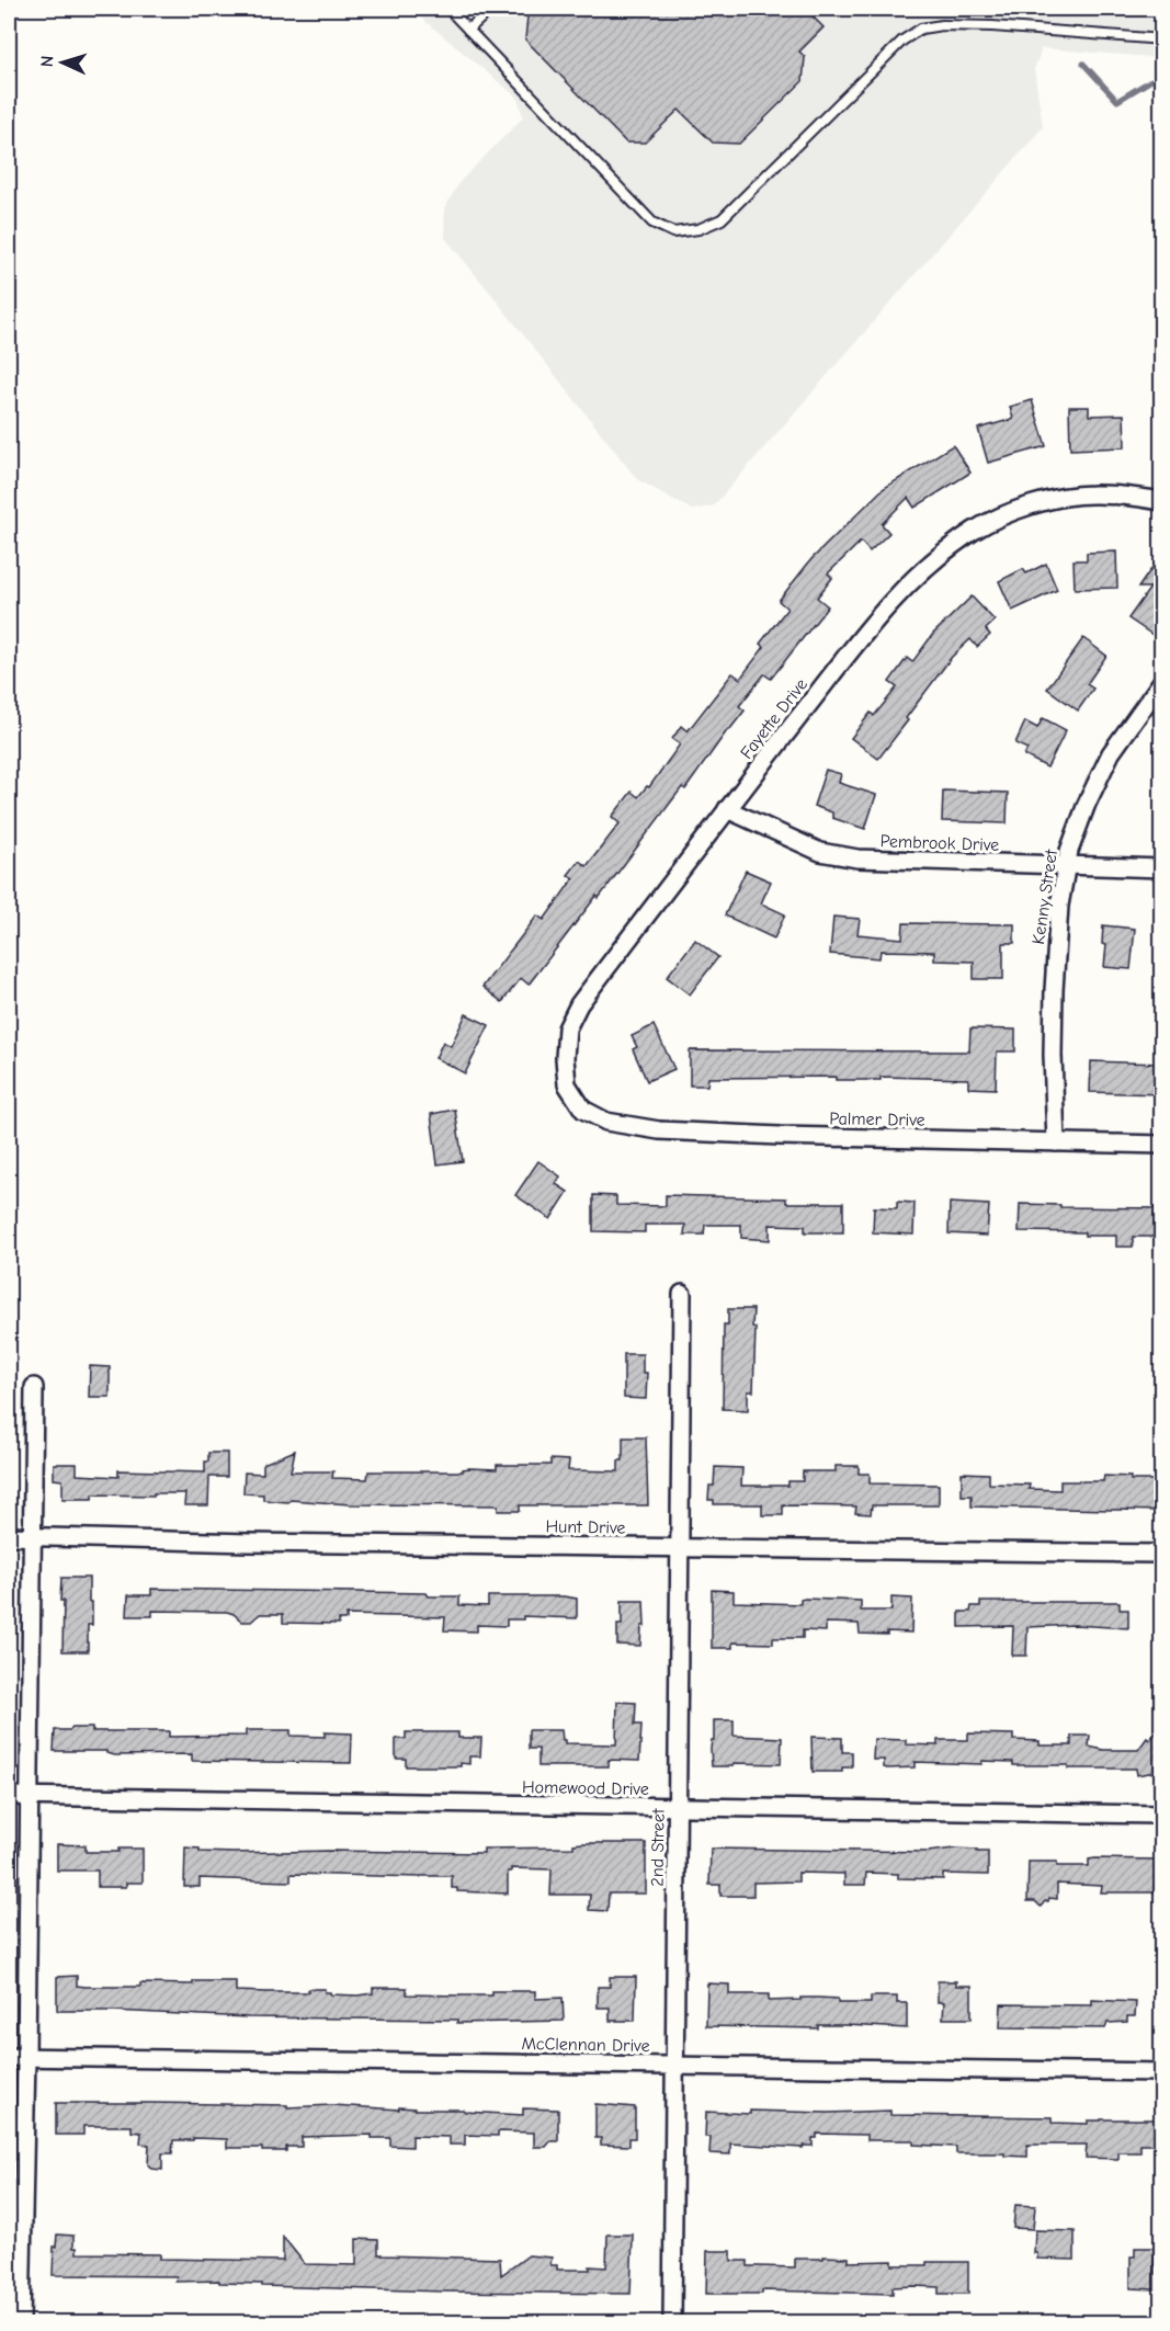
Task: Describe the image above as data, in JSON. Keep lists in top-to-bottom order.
{
  "streets": {
    "street": [
      "Fayette Drive",
      "Pembrook Drive",
      "Kenny Street",
      "Palmer Drive",
      "Hunt Drive",
      "Homewood Drive",
      "2nd Street",
      "McClennan Drive"
    ]
  },
  "crossings": [
    ["Fayette Drive", "Pembrook Drive"],
    ["Fayette Drive", "Palmer Drive"],
    ["Pembrook Drive", "Kenny Street"],
    ["Kenny Street", "Palmer Drive"],
    ["Hunt Drive", "2nd Street"],
    ["Homewood Drive", "2nd Street"],
    ["2nd Street", "McClennan Drive"]
  ],
  "north": "left"
}
